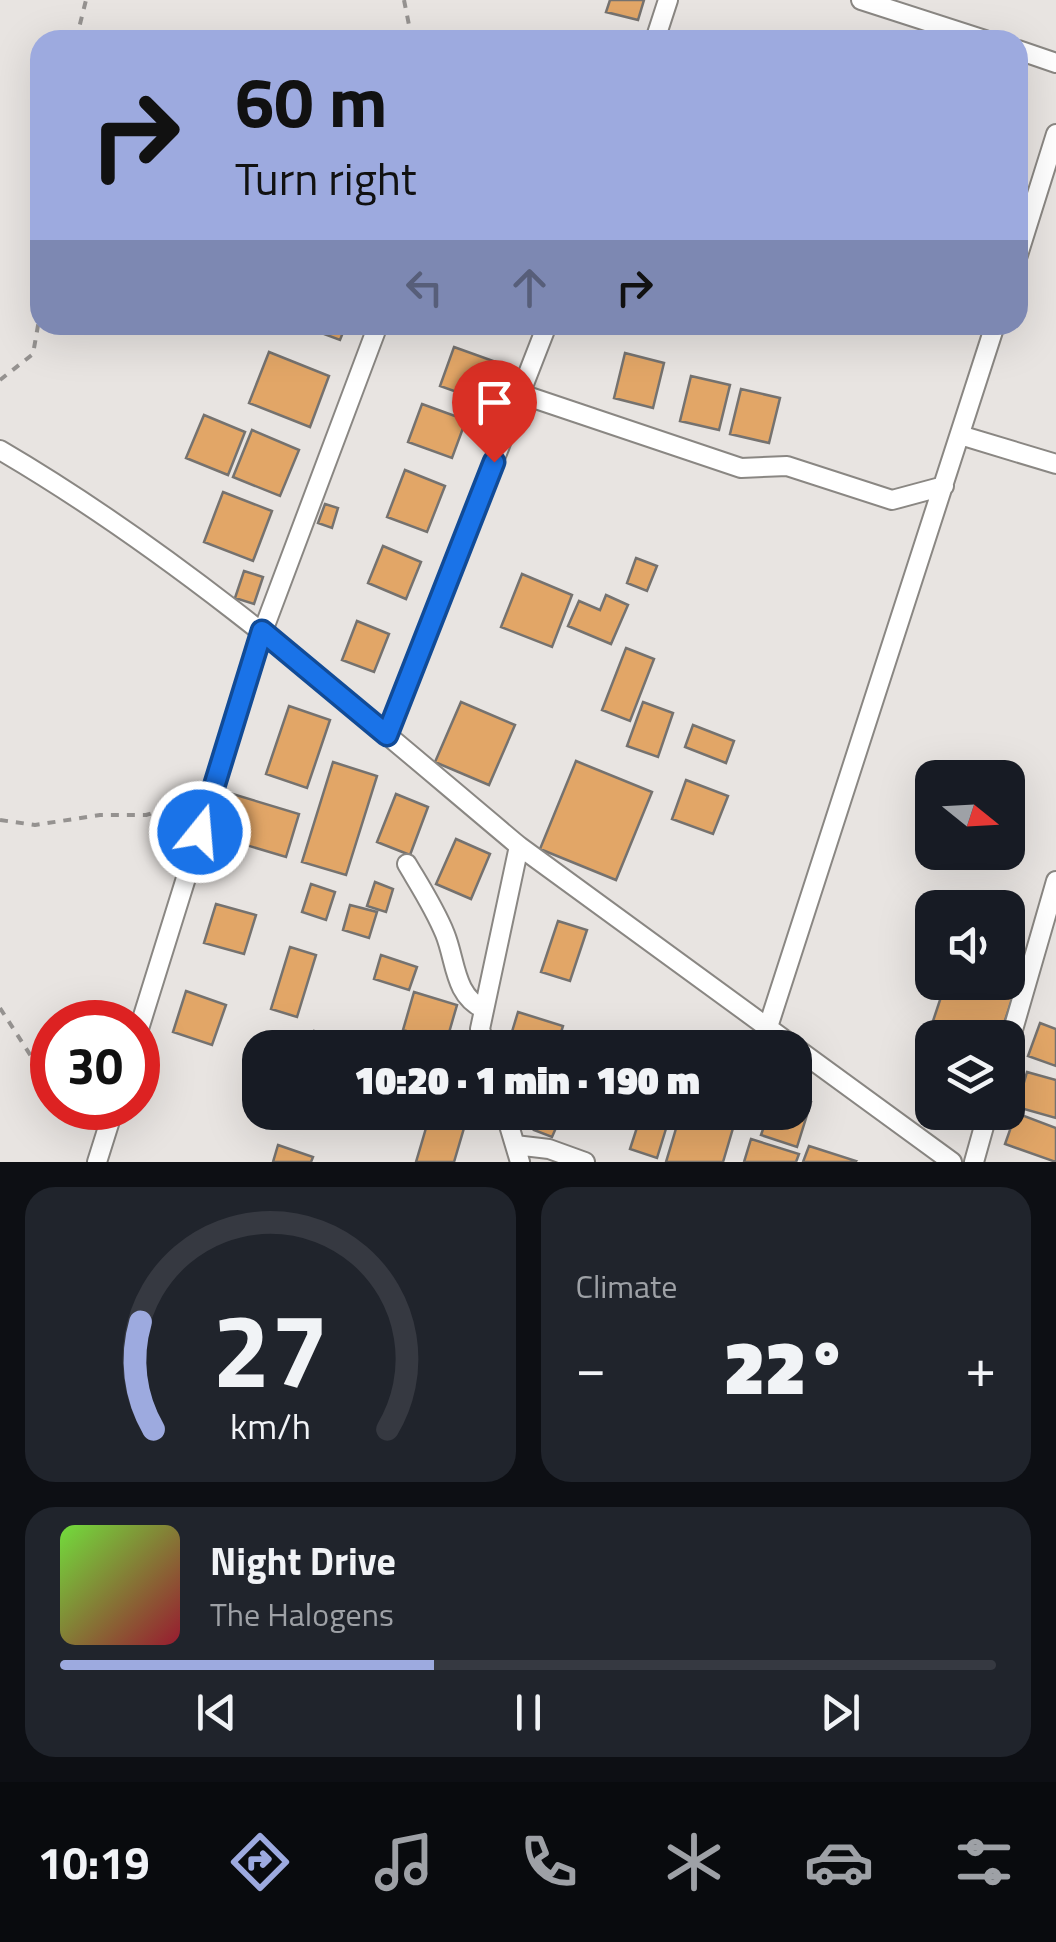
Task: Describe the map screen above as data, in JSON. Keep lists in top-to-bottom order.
{
  "north": "right",
  "page": {
    "turn": ["60 m", "Turn right"],
    "limit": "30",
    "trip": "10:20 · 1 min · 190 m",
    "tile": "Climate",
    "heat": ["−", "22°", "+"],
    "song": ["Night Drive", "The Halogens"],
    "tabs": "10:19",
    "gauge": ["27", "km/h"]
  }
}
